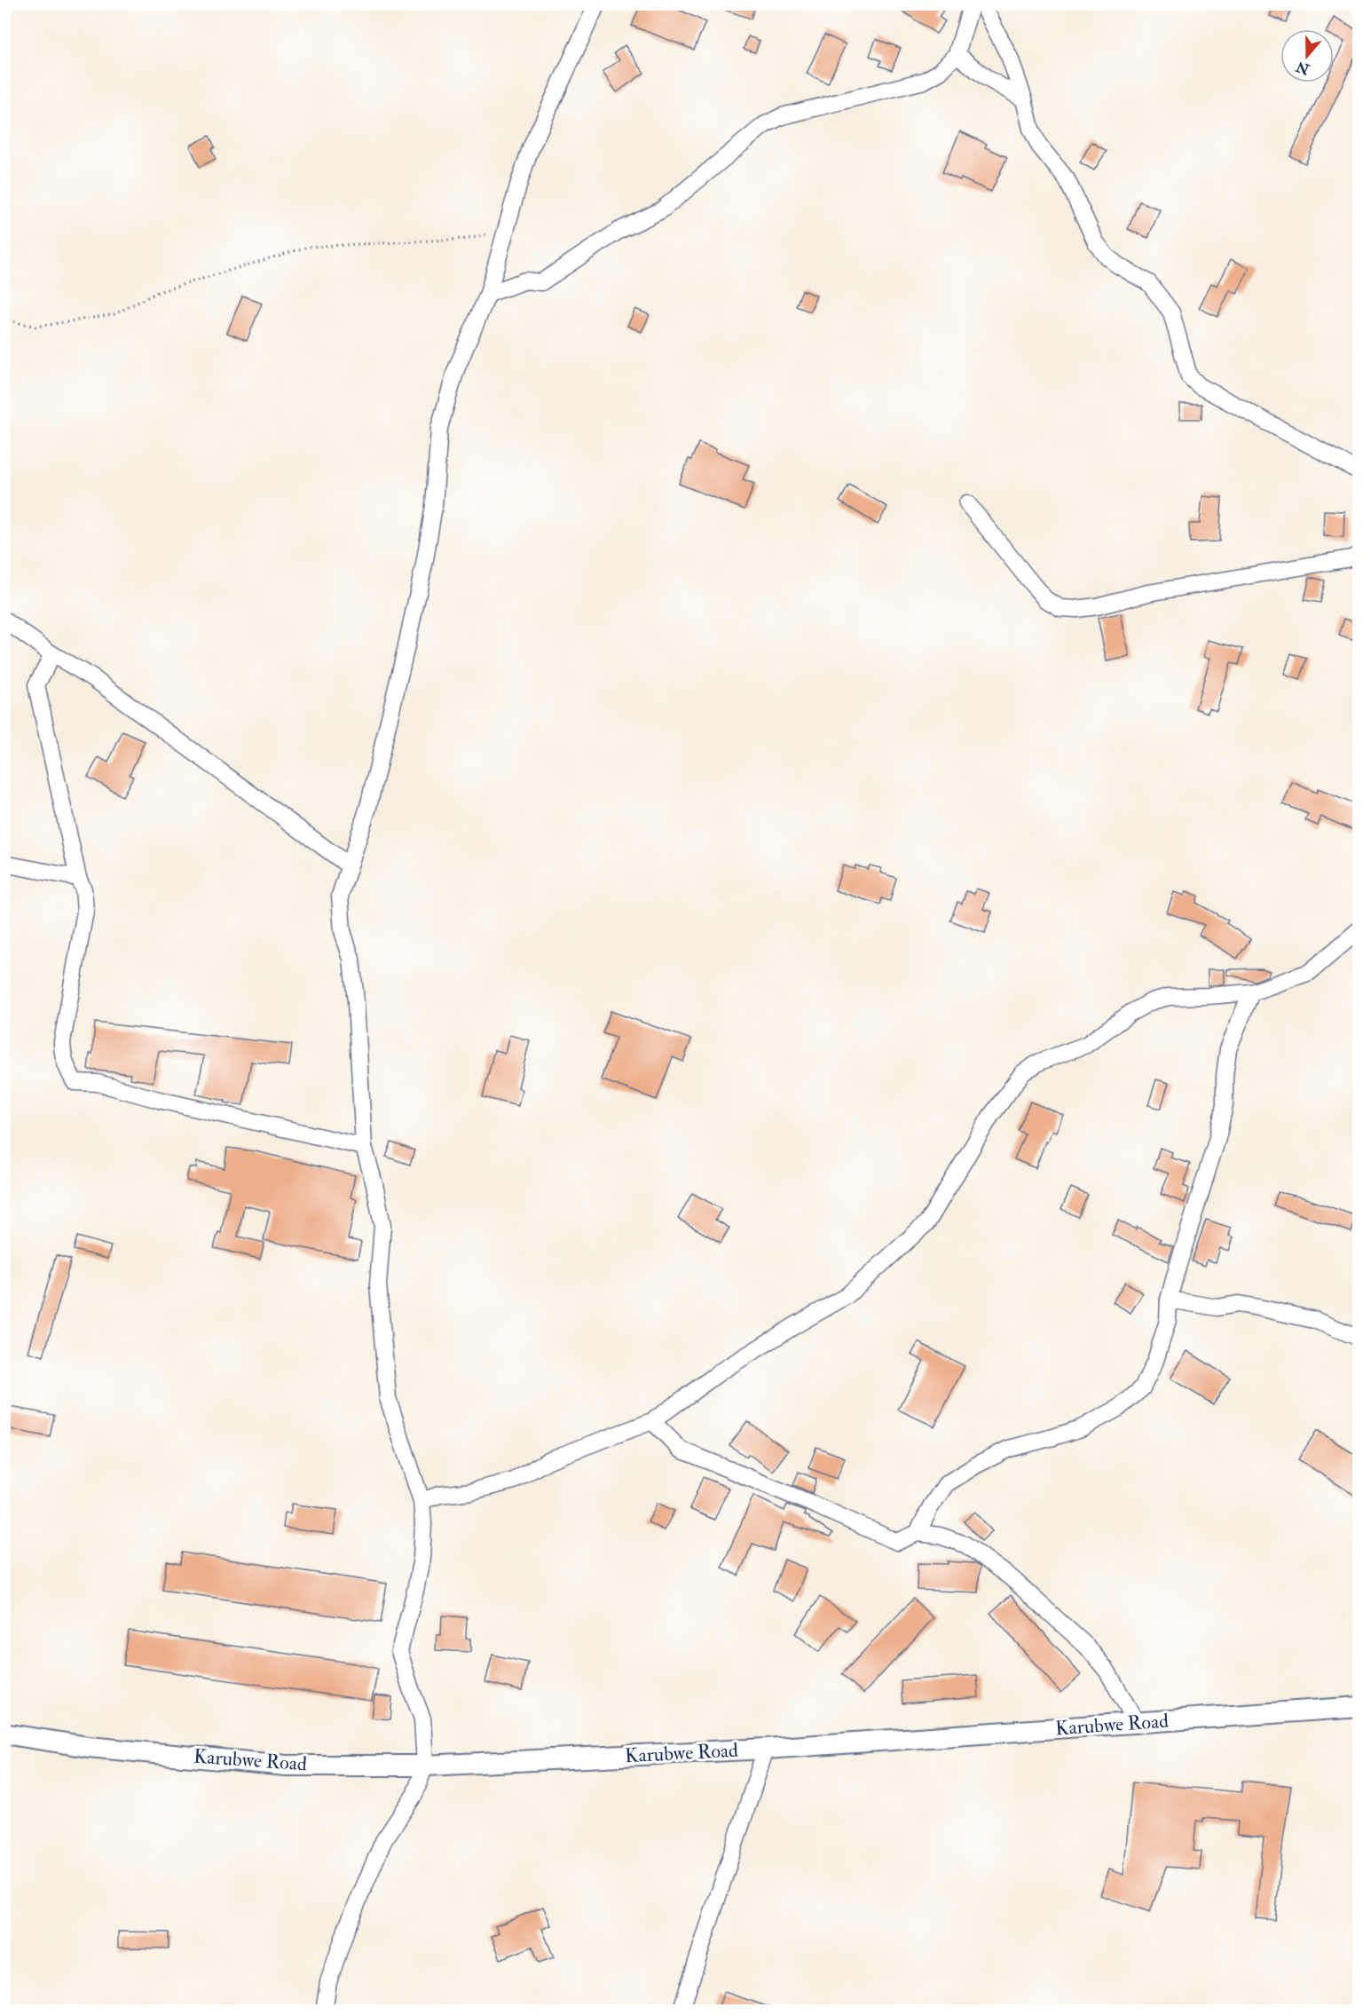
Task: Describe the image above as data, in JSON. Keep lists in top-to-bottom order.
{
  "streets": {
    "street": ["Karubwe Road"]
  },
  "north": "bottom"
}
